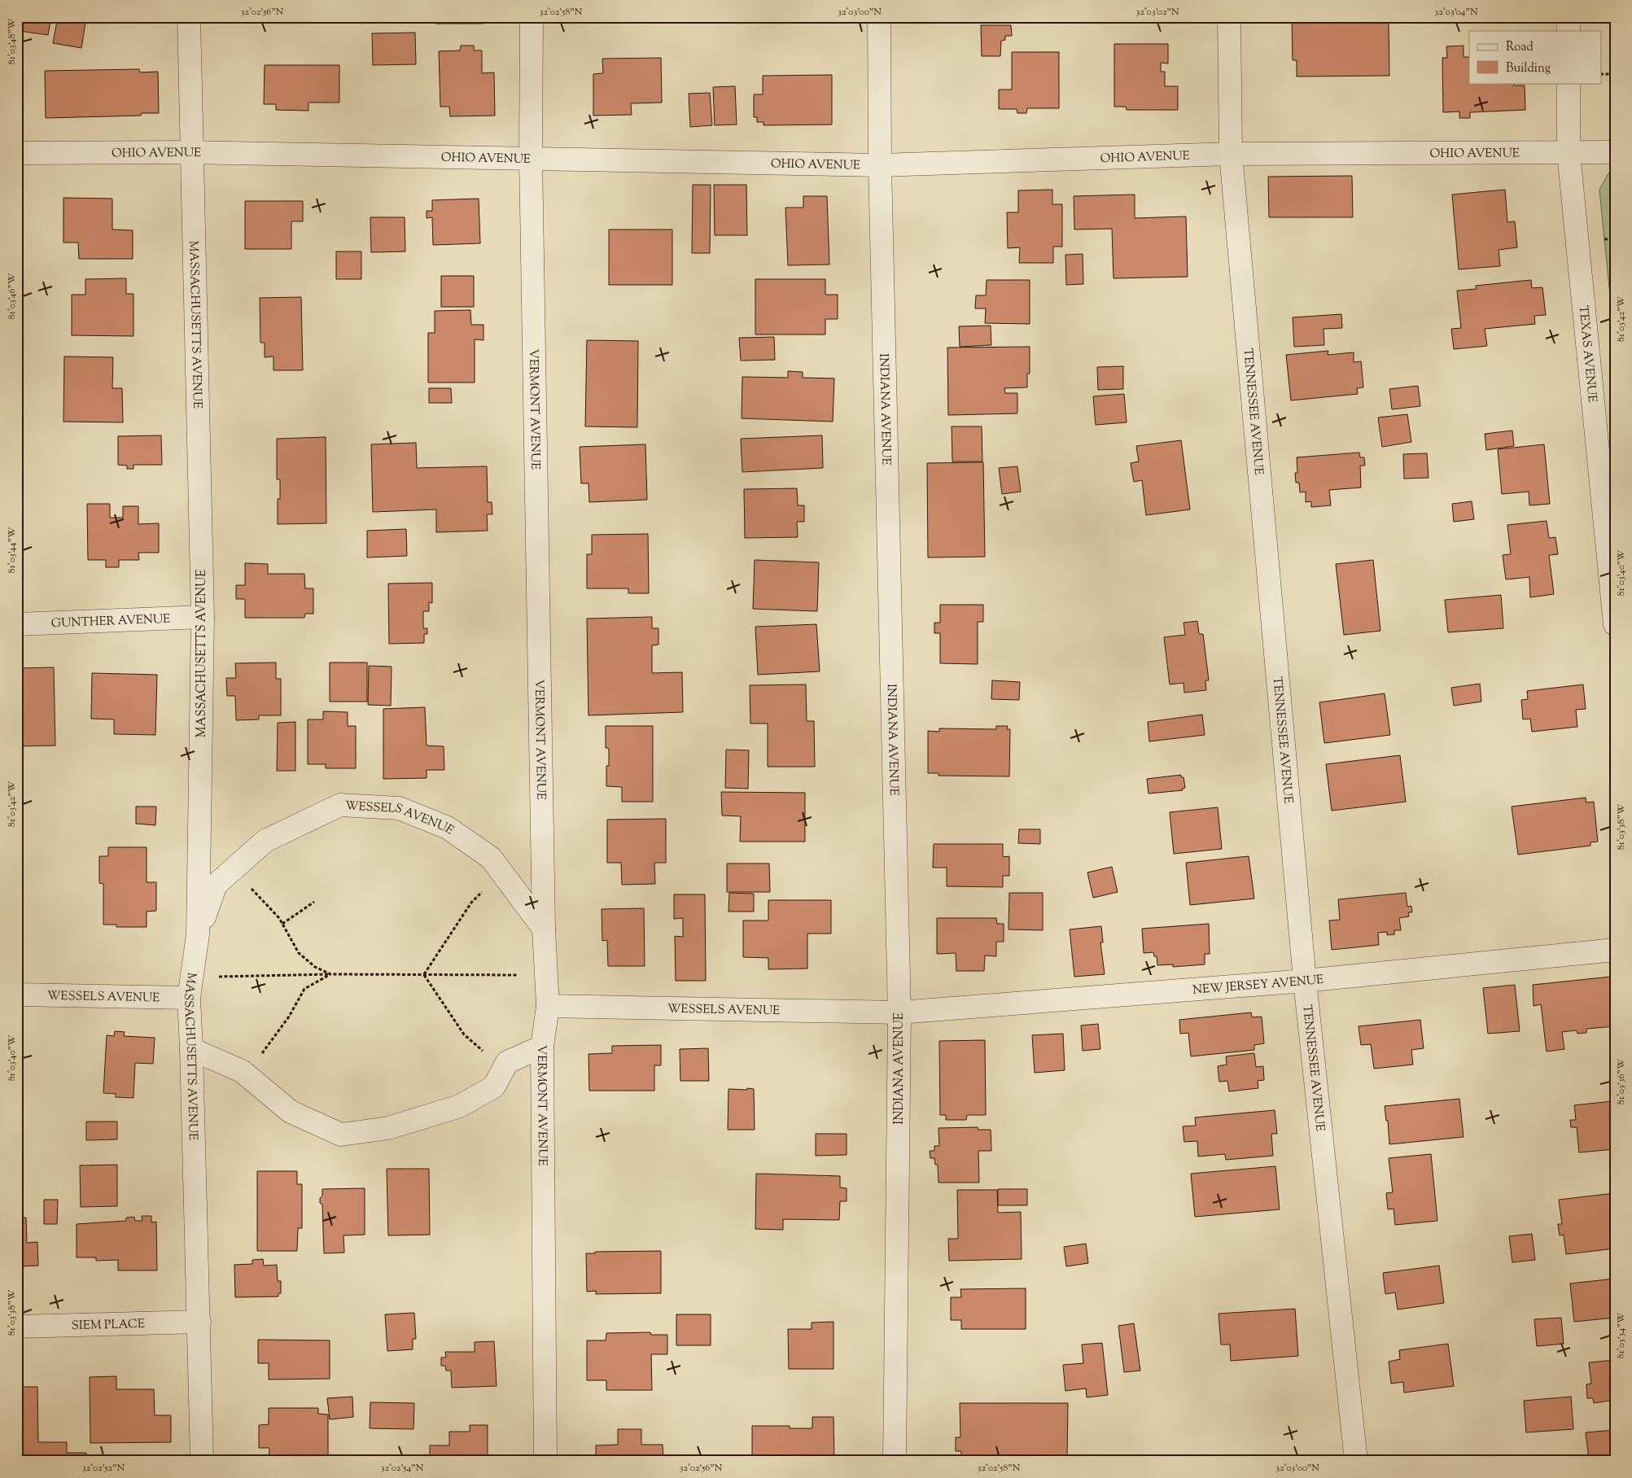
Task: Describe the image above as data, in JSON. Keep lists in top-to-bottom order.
{
  "streets": {
    "street": [
      "OHIO AVENUE",
      "MASSACHUSETTS AVENUE",
      "TEXAS AVENUE",
      "VERMONT AVENUE",
      "INDIANA AVENUE",
      "TENNESSEE AVENUE",
      "GUNTHER AVENUE",
      "WESSELS AVENUE",
      "NEW JERSEY AVENUE",
      "SIEM PLACE"
    ]
  },
  "crossings": [
    ["OHIO AVENUE", "MASSACHUSETTS AVENUE"],
    ["OHIO AVENUE", "TEXAS AVENUE"],
    ["OHIO AVENUE", "VERMONT AVENUE"],
    ["OHIO AVENUE", "INDIANA AVENUE"],
    ["OHIO AVENUE", "TENNESSEE AVENUE"],
    ["MASSACHUSETTS AVENUE", "GUNTHER AVENUE"],
    ["MASSACHUSETTS AVENUE", "WESSELS AVENUE"],
    ["MASSACHUSETTS AVENUE", "SIEM PLACE"],
    ["VERMONT AVENUE", "WESSELS AVENUE"],
    ["INDIANA AVENUE", "WESSELS AVENUE"],
    ["INDIANA AVENUE", "NEW JERSEY AVENUE"],
    ["TENNESSEE AVENUE", "NEW JERSEY AVENUE"],
    ["WESSELS AVENUE", "NEW JERSEY AVENUE"]
  ],
  "legend": ["Road", "Building"],
  "coordinates": [
    "32°02'56\"N",
    "32°02'58\"N",
    "32°03'00\"N",
    "32°03'02\"N",
    "32°03'04\"N",
    "81°03'48\"W",
    "81°03'46\"W",
    "81°03'42\"W",
    "81°03'44\"W",
    "81°03'40\"W",
    "81°03'38\"W",
    "81°03'36\"W",
    "81°03'34\"W",
    "32°02'52\"N",
    "32°02'54\"N"
  ]
}
